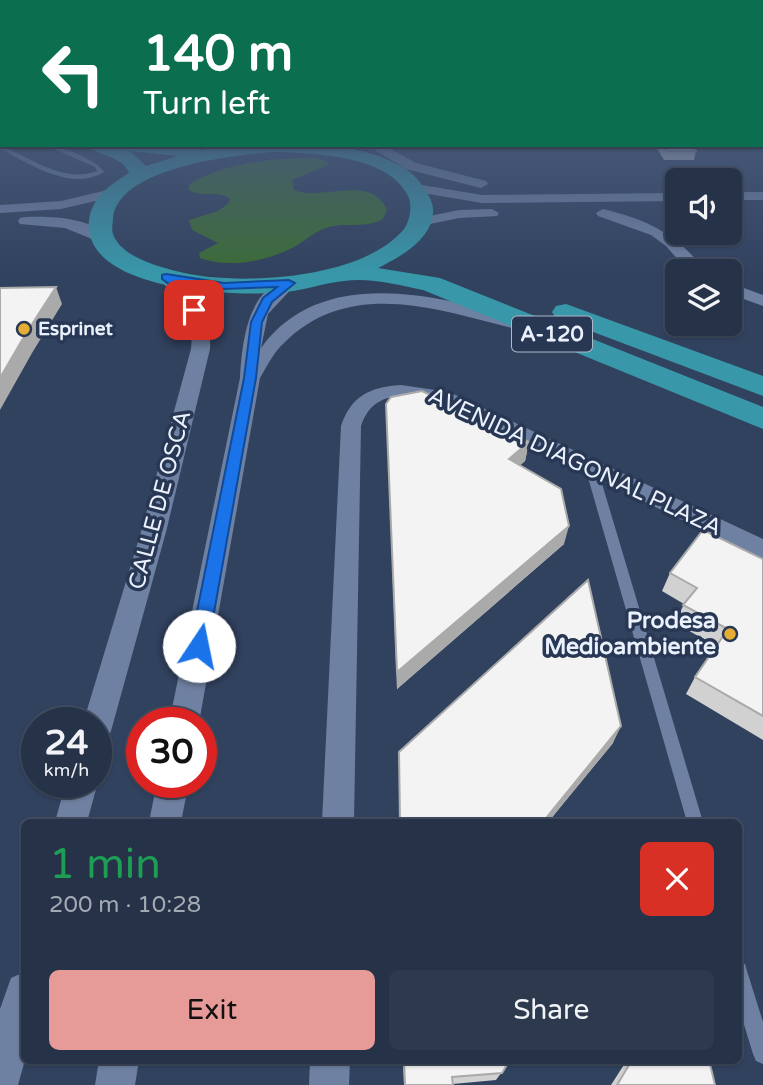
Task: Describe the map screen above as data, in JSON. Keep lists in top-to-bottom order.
{
  "streets": {
    "main road": ["A-120"],
    "street": ["AVENIDA DIAGONAL PLAZA", "CALLE DE OSCA"]
  },
  "crossings": [
    ["A-120", "CALLE DE OSCA"]
  ],
  "places": ["Esprinet", "Prodesa Medioambiente"],
  "page": {
    "turn": ["140 m", "Turn left"],
    "speed": "24 km/h",
    "limit": "30",
    "heading": ["1 min", "200 m · 10:28"],
    "buttons": ["Exit", "Share"]
  }
}
